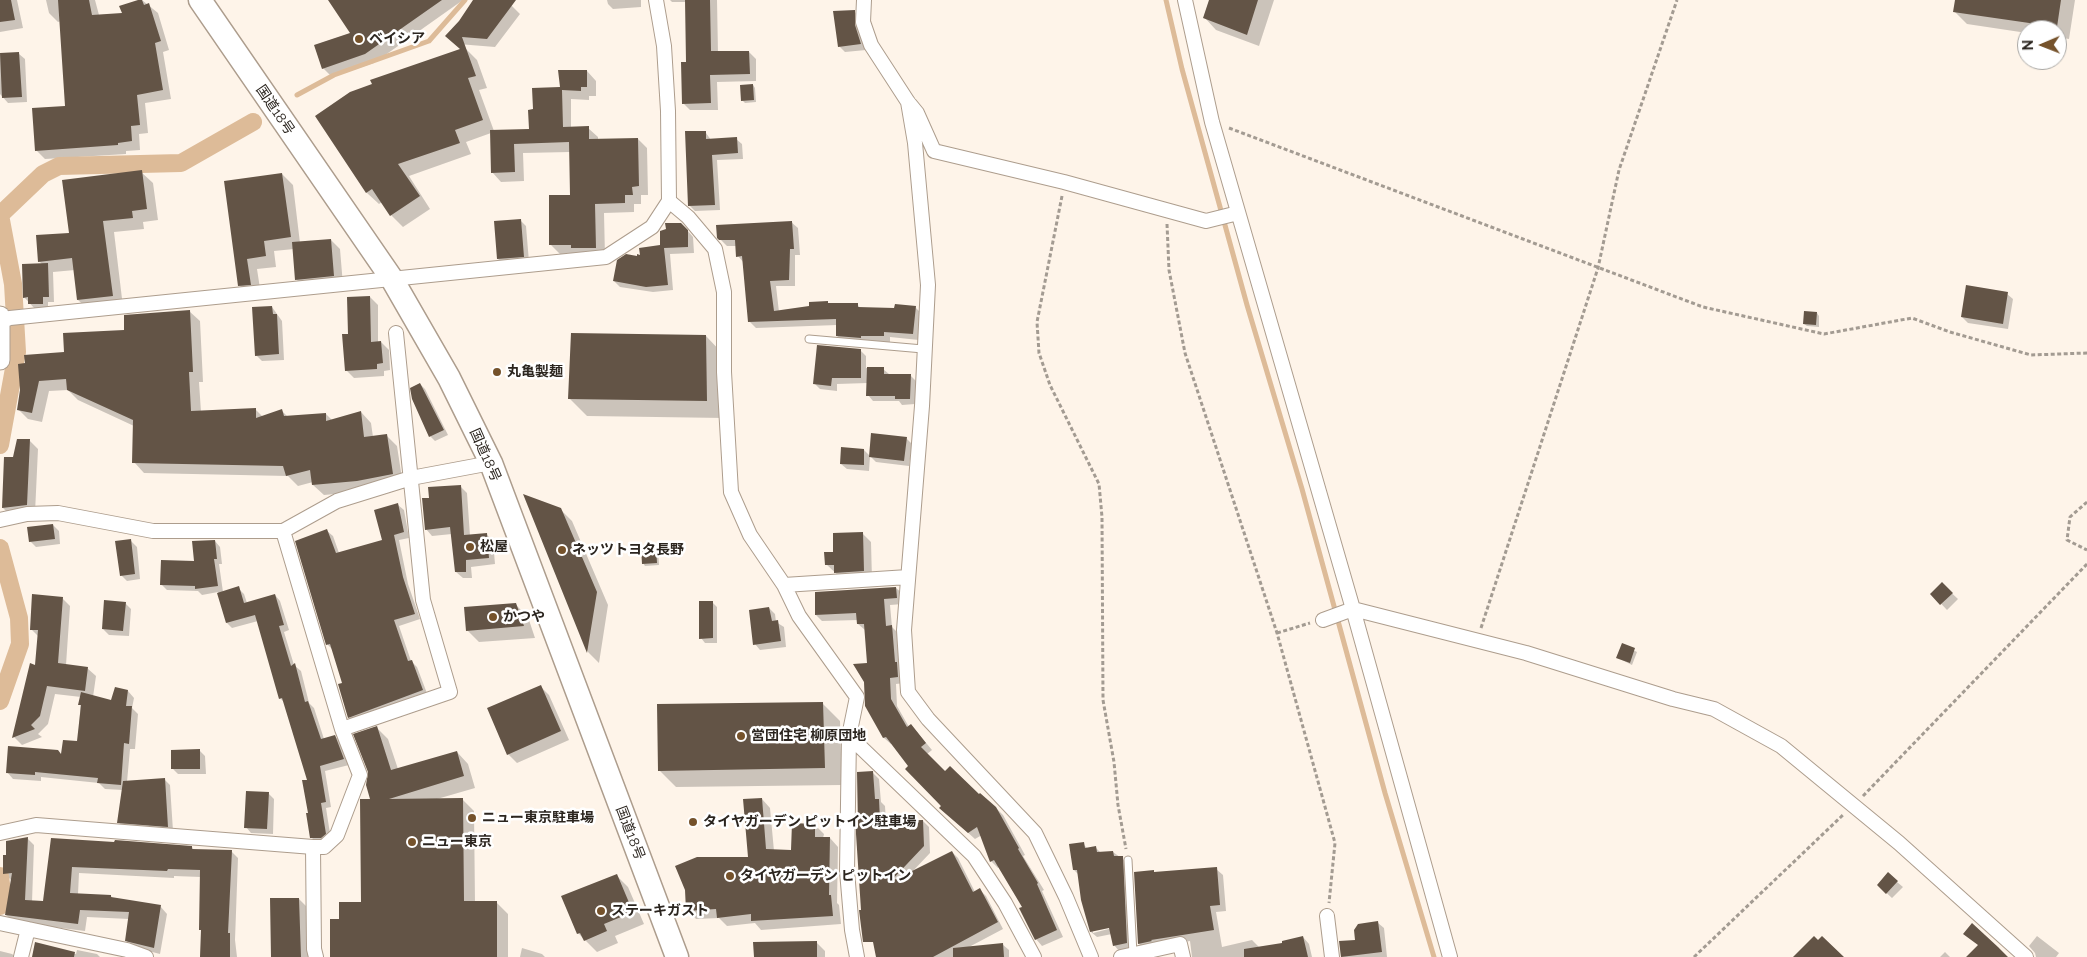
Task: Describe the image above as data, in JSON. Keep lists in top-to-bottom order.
{
  "streets": {
    "highway": ["国道18号"]
  },
  "places": [
    "ベイシア",
    "丸亀製麺",
    "松屋",
    "ネッツトヨタ長野",
    "かつや",
    "営団住宅 柳原団地",
    "ニュー東京駐車場",
    "タイヤガーデン ピットイン駐車場",
    "ニュー東京",
    "タイヤガーデン ピットイン",
    "ステーキガスト"
  ],
  "north": "left"
}
